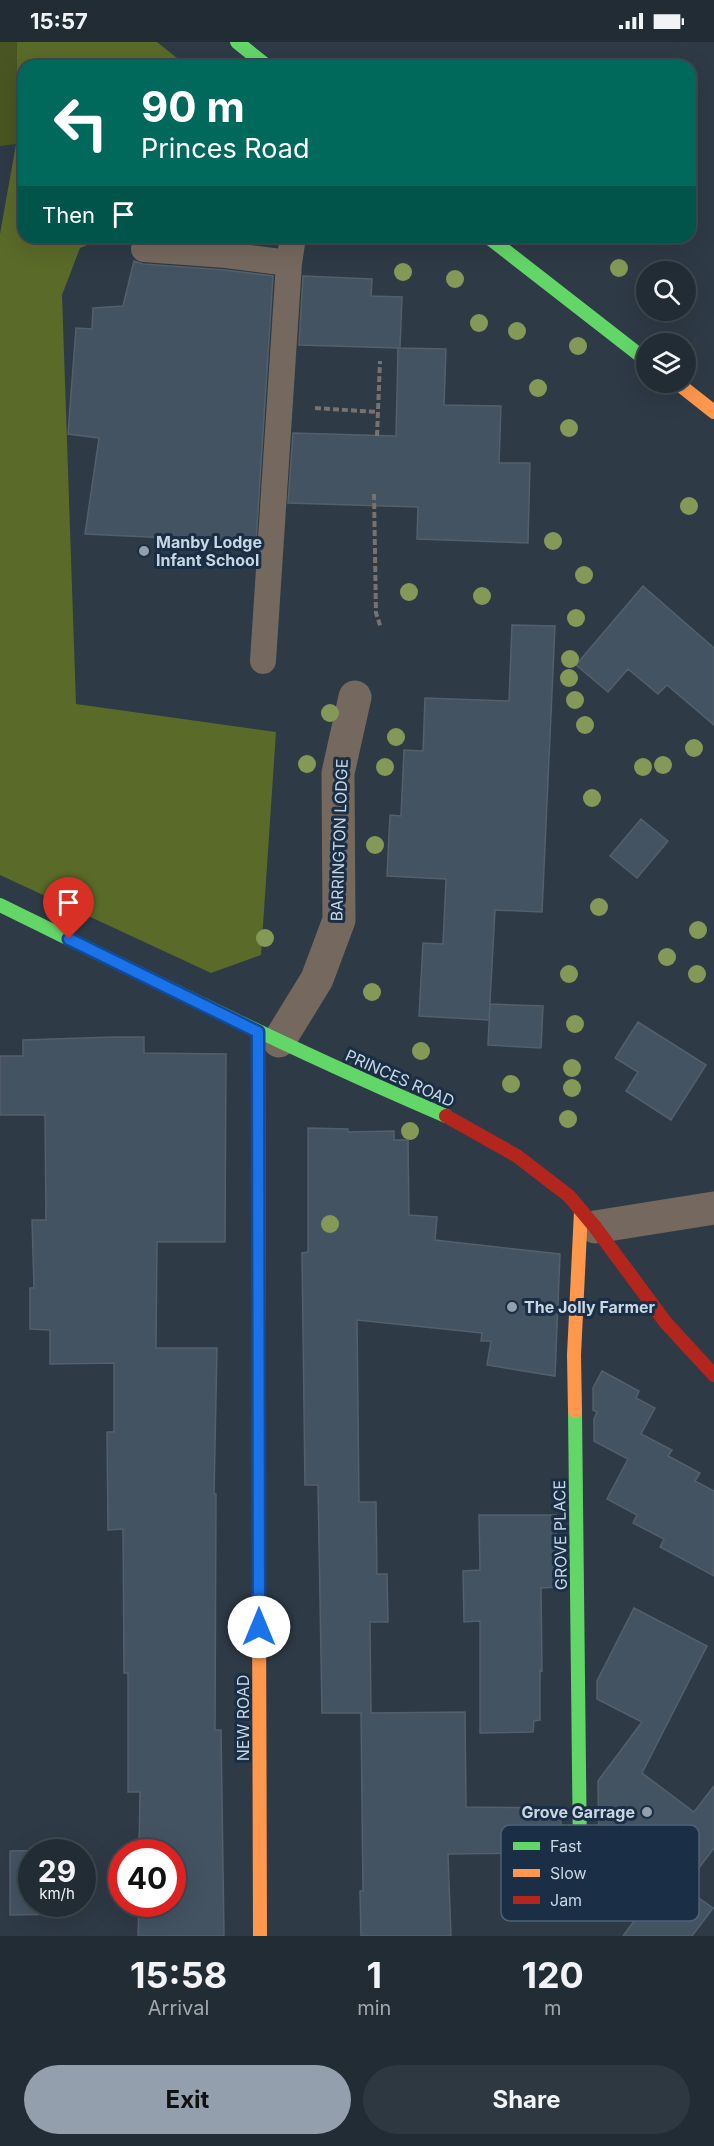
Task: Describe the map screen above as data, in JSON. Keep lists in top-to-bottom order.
{
  "streets": {
    "street": [
      "BARRINGTON LODGE",
      "PRINCES ROAD",
      "GROVE PLACE",
      "NEW ROAD"
    ]
  },
  "crossings": [
    ["BARRINGTON LODGE", "PRINCES ROAD"],
    ["BARRINGTON LODGE", "NEW ROAD"],
    ["PRINCES ROAD", "GROVE PLACE"],
    ["PRINCES ROAD", "NEW ROAD"]
  ],
  "places": ["Manby Lodge Infant School", "The Jolly Farmer", "Grove Garrage"],
  "legend": ["Fast", "Slow", "Jam"],
  "page": {
    "status": "15:57",
    "turn": ["90 m", "Princes Road"],
    "then": "Then",
    "speed": "29 km/h",
    "limit": "40",
    "eta": [
      "15:58",
      "Arrival",
      "1",
      "min",
      "120",
      "m"
    ],
    "buttons": ["Exit", "Share"]
  }
}
